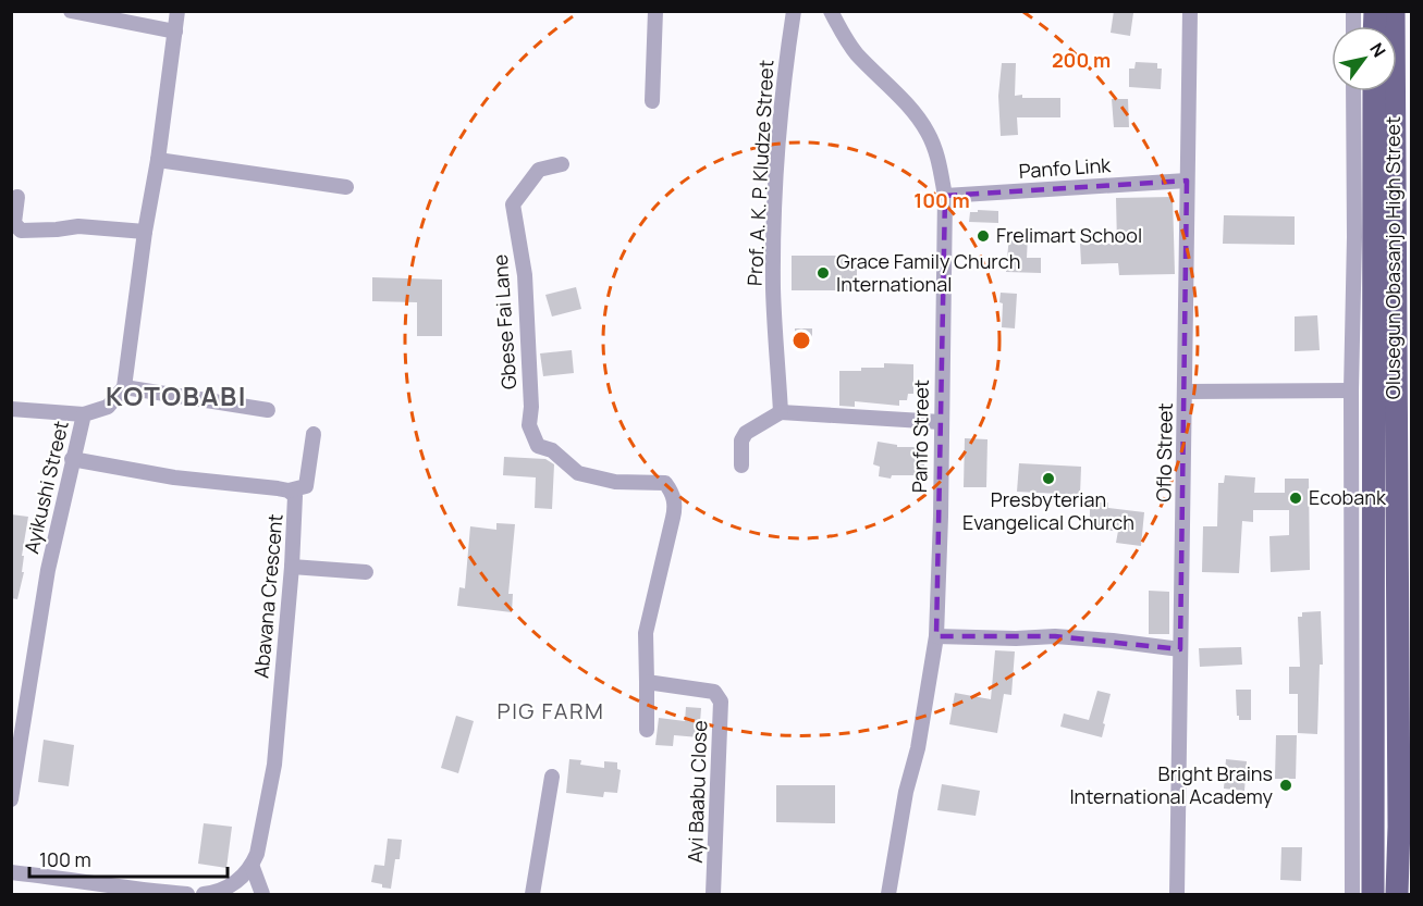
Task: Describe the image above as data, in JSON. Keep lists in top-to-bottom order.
{
  "streets": {
    "main road": ["Olusegun Obasanjo High Street"],
    "street": [
      "Panfo Link",
      "Prof. A. K. P. Kludze Street",
      "Gbese Fai Lane",
      "Panfo Street",
      "Oflo Street",
      "Ayikushi Street",
      "Abavana Crescent",
      "Ayi Baabu Close"
    ]
  },
  "crossings": [
    ["Panfo Link", "Panfo Street"],
    ["Panfo Link", "Oflo Street"],
    ["Gbese Fai Lane", "Ayi Baabu Close"],
    ["Ayikushi Street", "Abavana Crescent"]
  ],
  "districts": ["KOTOBABI", "PIG FARM"],
  "places": [
    "Frelimart School",
    "Grace Family Church International",
    "Presbyterian Evangelical Church",
    "Ecobank",
    "Bright Brains International Academy"
  ],
  "scale_bar": "100 m",
  "north": "top right",
  "rings": ["200 m", "100 m"]
}
